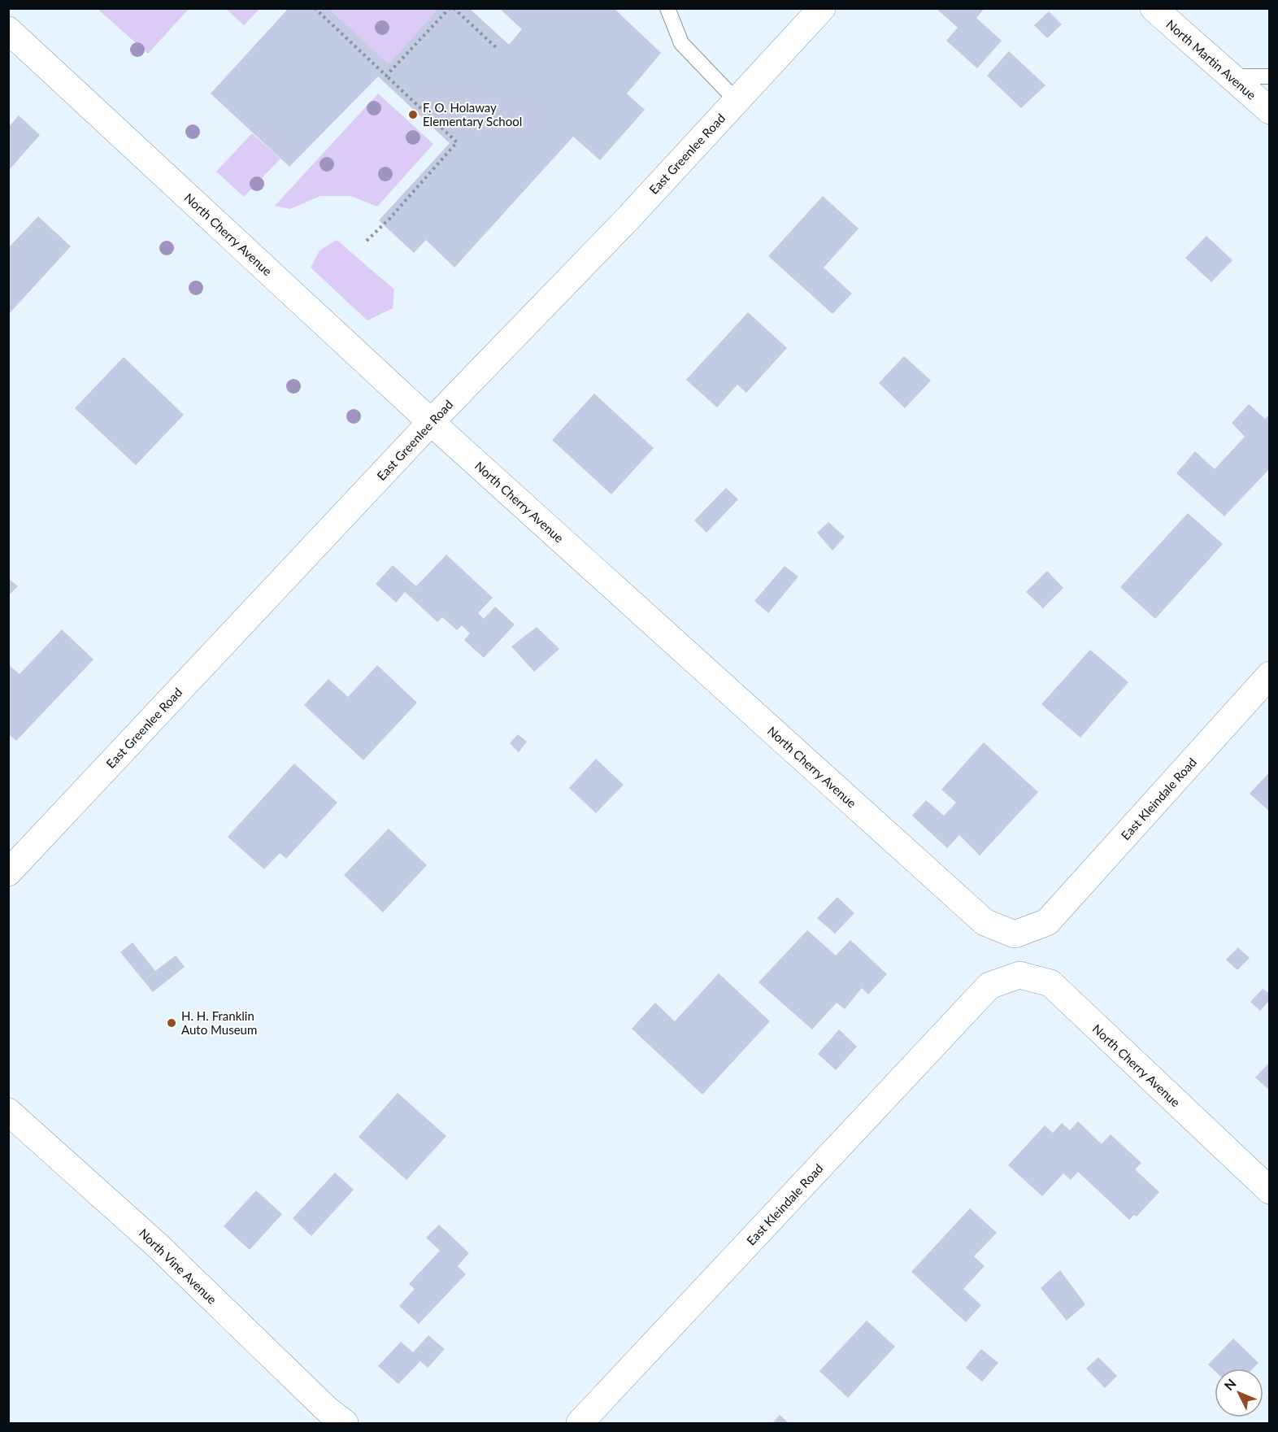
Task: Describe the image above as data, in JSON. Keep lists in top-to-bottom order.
{
  "streets": {
    "street": [
      "North Martin Avenue",
      "East Greenlee Road",
      "North Cherry Avenue",
      "East Kleindale Road",
      "North Vine Avenue"
    ]
  },
  "crossings": [
    ["East Greenlee Road", "North Cherry Avenue"],
    ["North Cherry Avenue", "East Kleindale Road"]
  ],
  "places": ["F. O. Holaway Elementary School", "H. H. Franklin Auto Museum"],
  "north": "top left"
}
